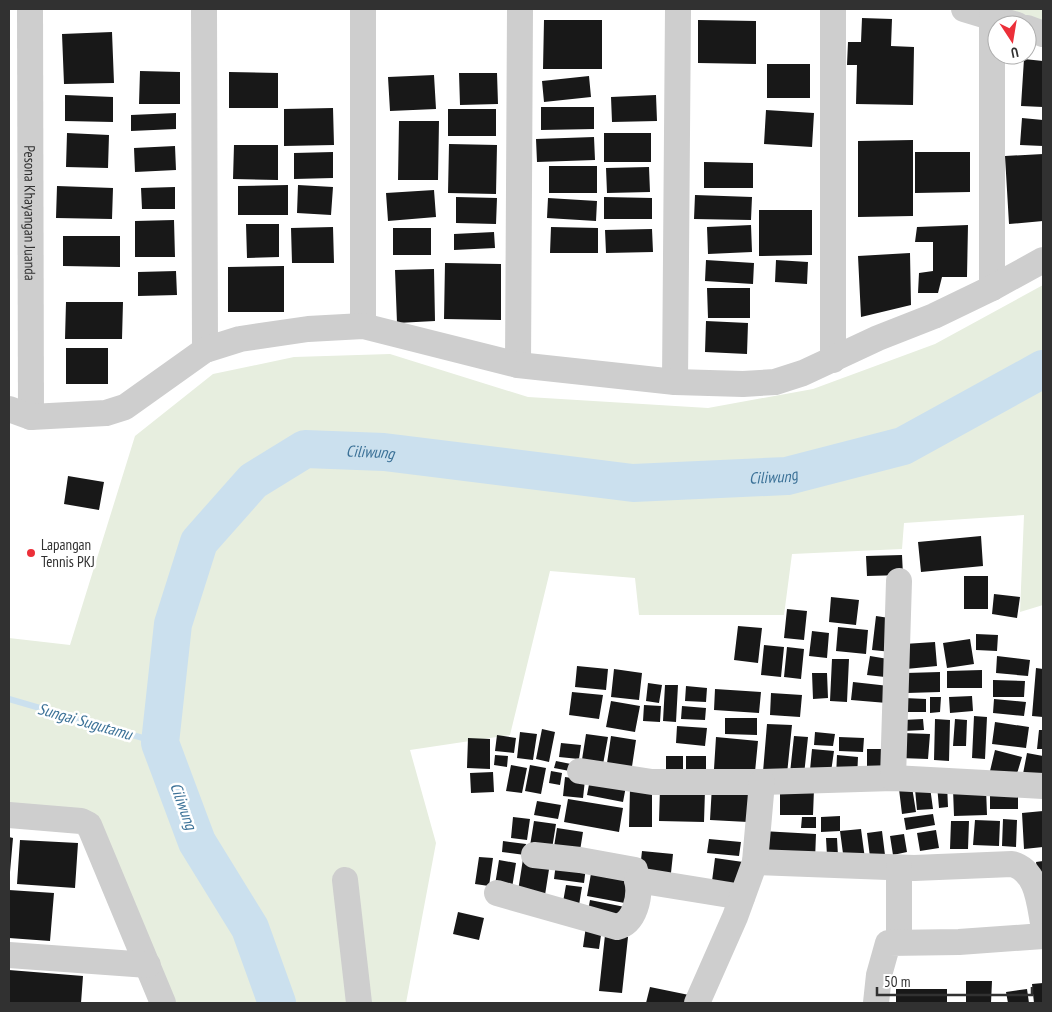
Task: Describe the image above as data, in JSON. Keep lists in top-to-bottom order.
{
  "streets": {
    "street": ["Pesona Khayangan Juanda"]
  },
  "water": ["Ciliwung", "Sungai Sugutamu"],
  "places": ["Lapangan Tennis PKJ"],
  "scale_bar": "50 m",
  "north": "bottom"
}
